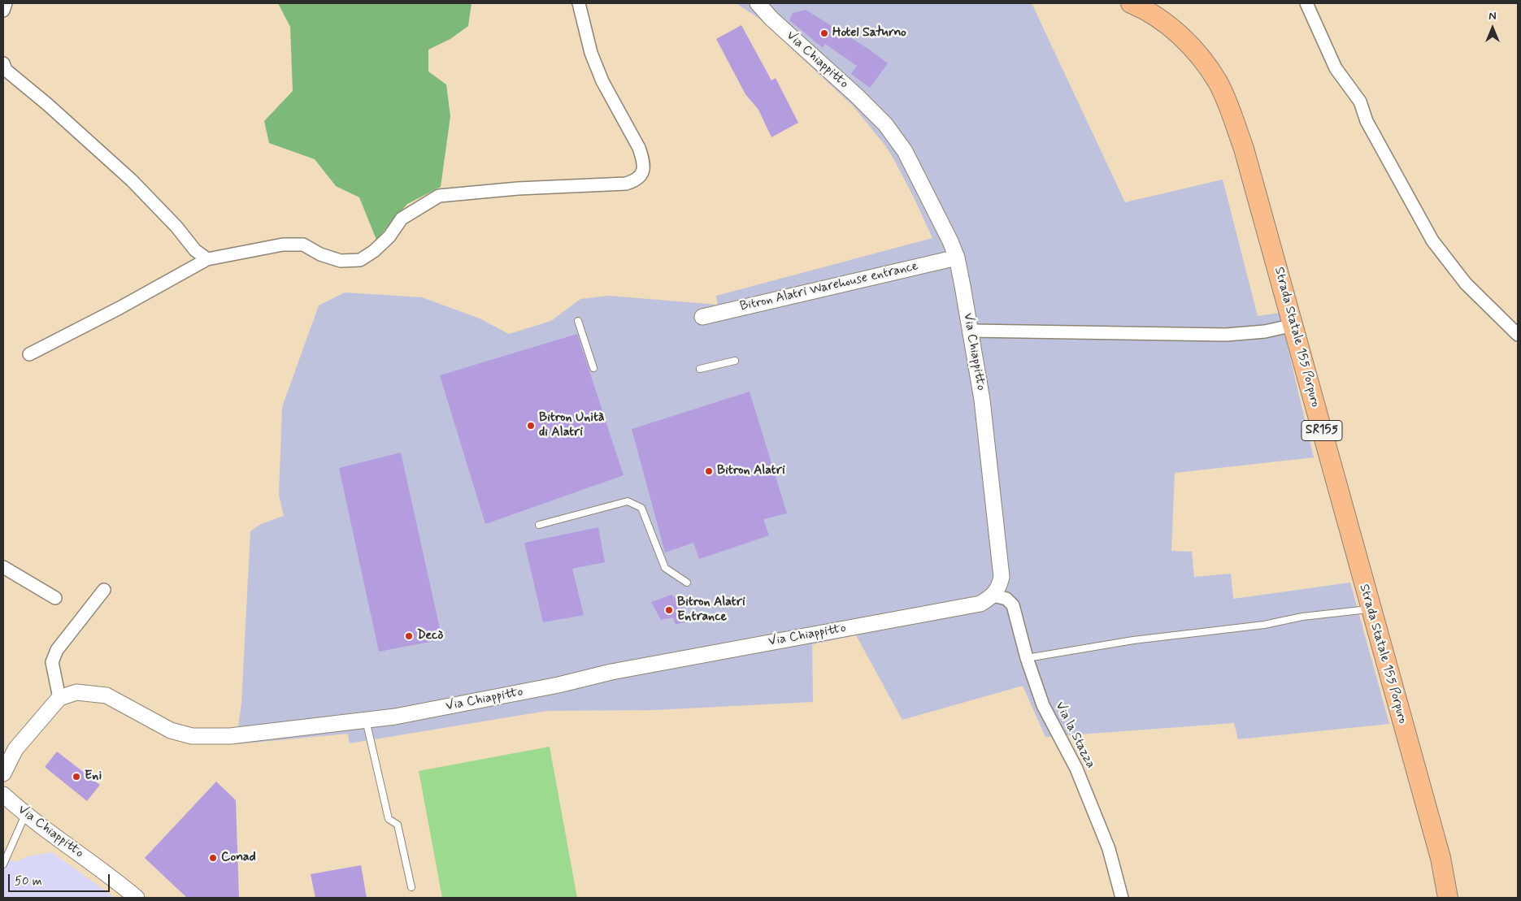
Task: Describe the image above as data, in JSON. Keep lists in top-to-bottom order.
{
  "streets": {
    "main road": ["Strada Statale 155 Porpuro", "SR155"],
    "street": ["Via Chiappitto", "Bitron Alatri Warehouse entrance", "Via la Stazza"]
  },
  "crossings": [
    ["Via Chiappitto", "Bitron Alatri Warehouse entrance"],
    ["Via Chiappitto", "Via la Stazza"]
  ],
  "places": [
    "Hotel Saturno",
    "Bitron Unità di Alatri",
    "Bitron Alatri",
    "Bitron Alatri Entrance",
    "Decò",
    "Eni",
    "Conad"
  ],
  "scale_bar": "50 m",
  "north": "top"
}
